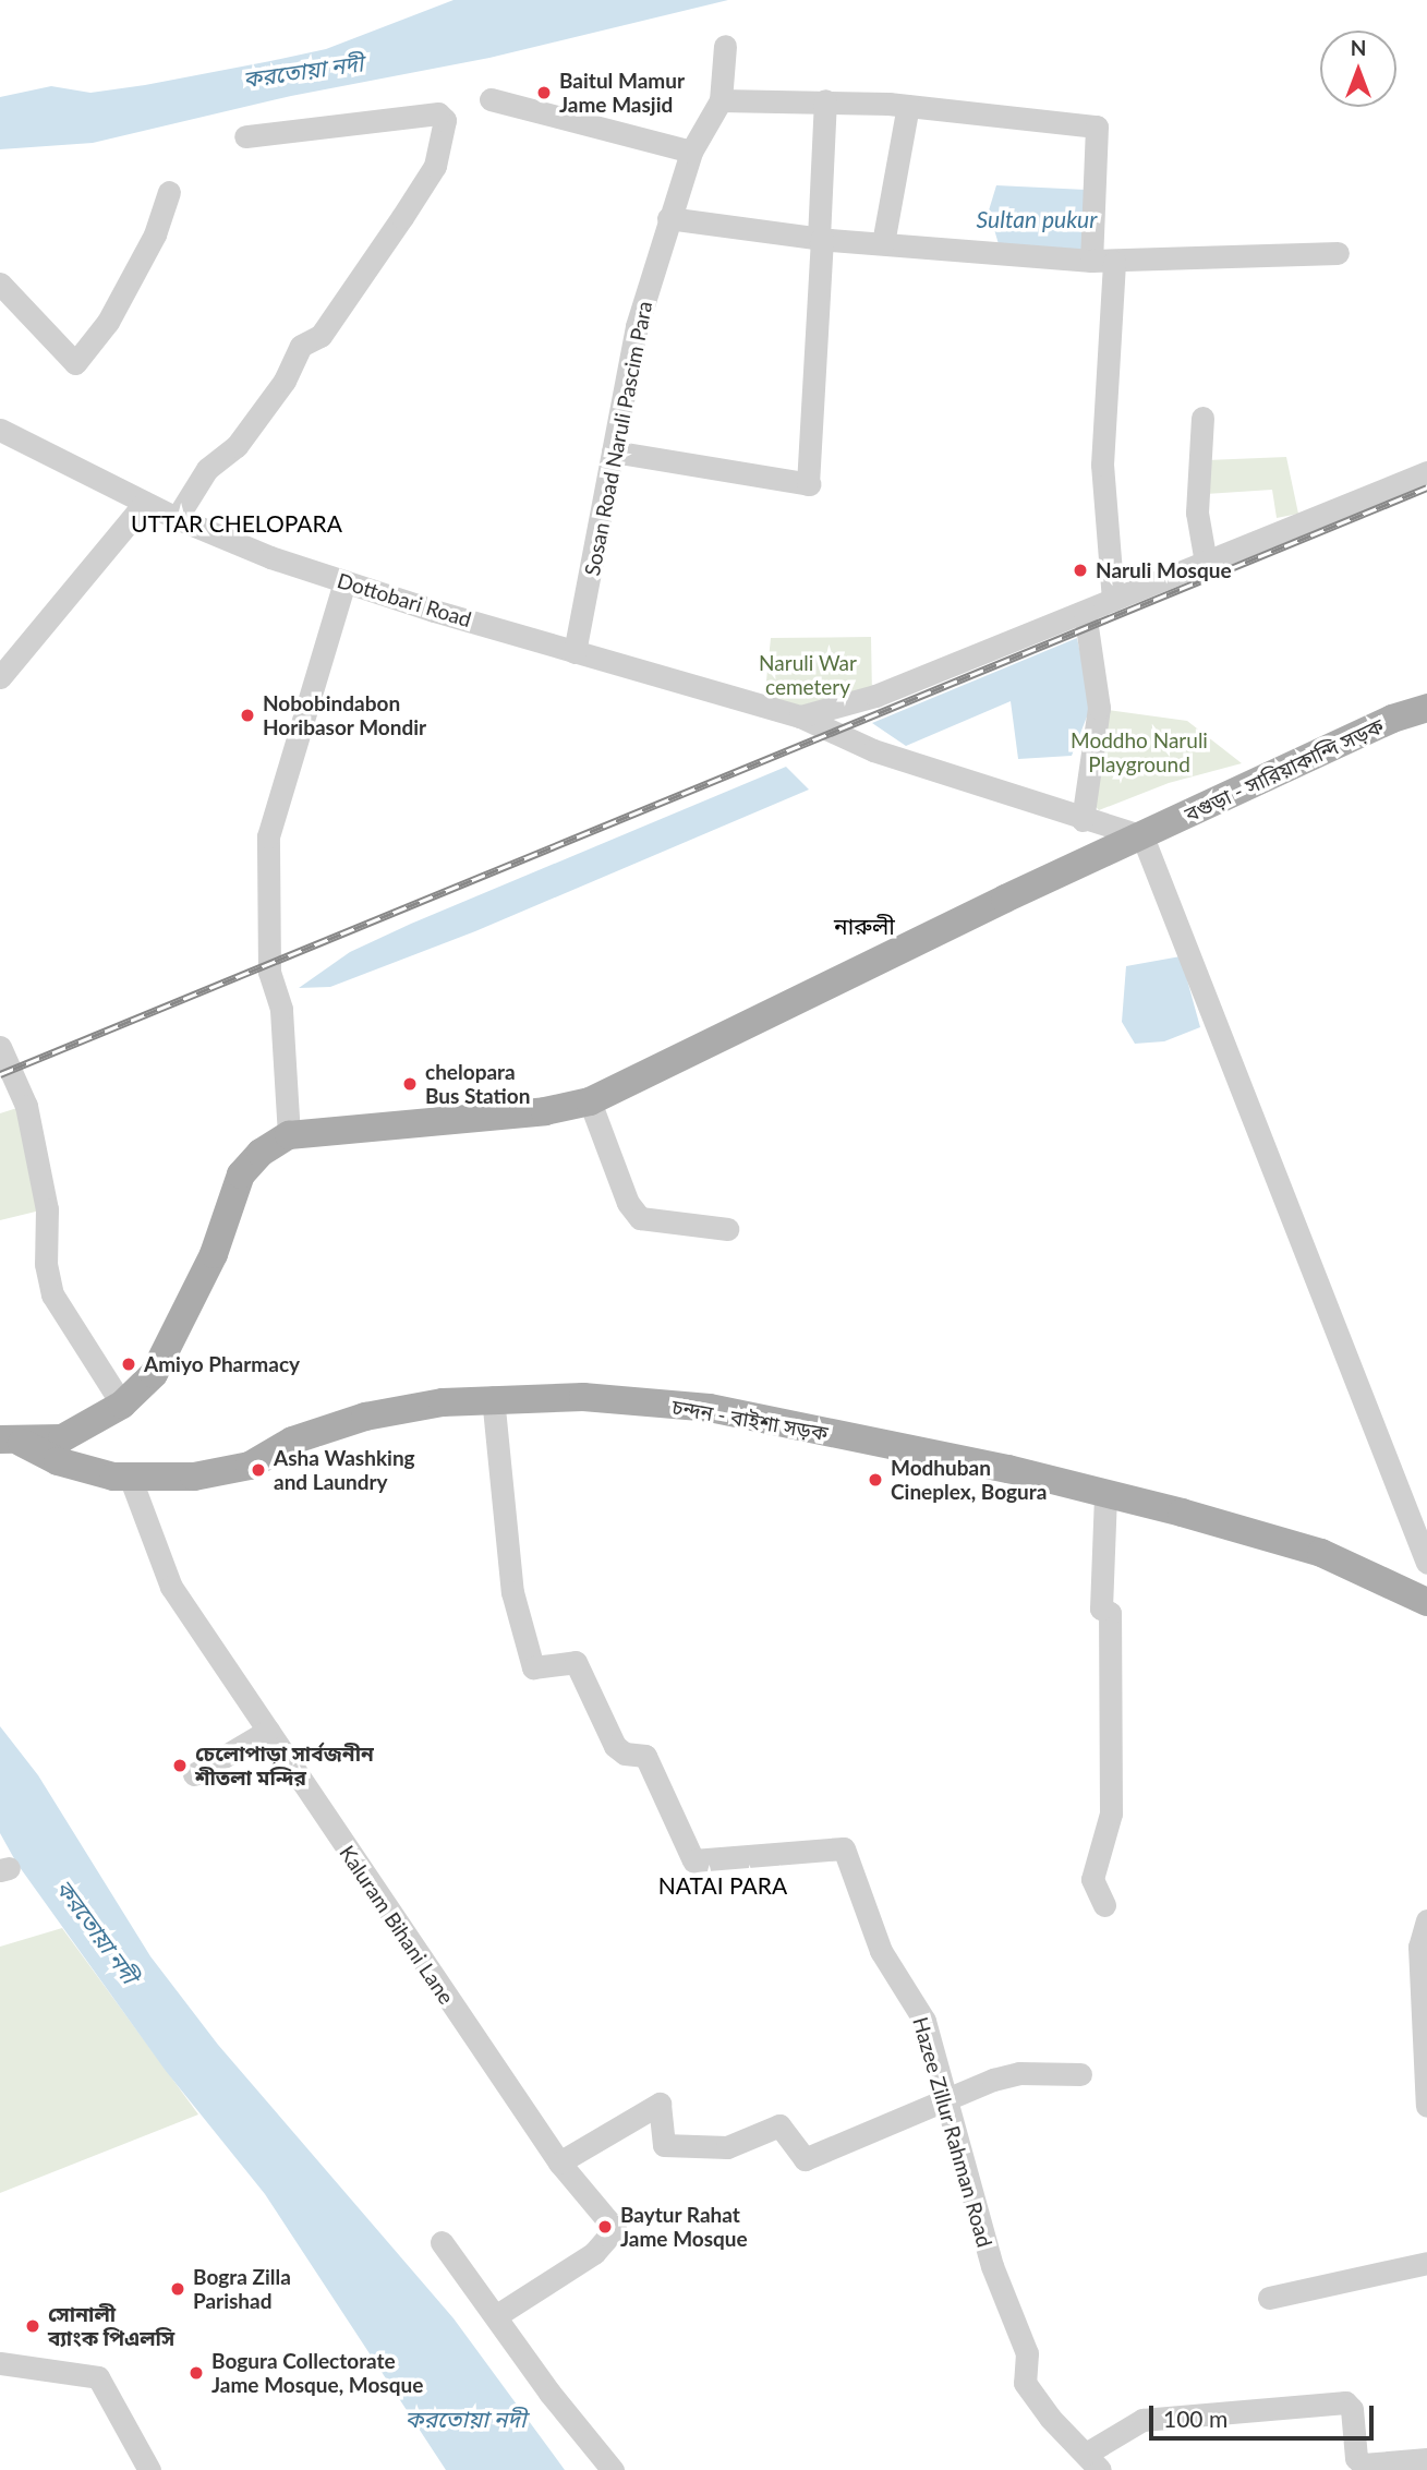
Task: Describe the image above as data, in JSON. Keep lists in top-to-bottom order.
{
  "streets": {
    "main road": ["বগুড়া - সারিয়াকান্দি সড়ক", "চন্দন - বাইশা সড়ক"],
    "street": [
      "Sosan Road Naruli Pascim Para",
      "Dottobari Road",
      "Kaluram Bihani Lane",
      "Hazee Zillur Rahman Road"
    ]
  },
  "crossings": [
    ["Sosan Road Naruli Pascim Para", "Dottobari Road"],
    ["Dottobari Road", "বগুড়া - সারিয়াকান্দি সড়ক"],
    ["চন্দন - বাইশা সড়ক", "Kaluram Bihani Lane"],
    ["চন্দন - বাইশা সড়ক", "Hazee Zillur Rahman Road"]
  ],
  "districts": ["UTTAR CHELOPARA", "নারুলী", "NATAI PARA"],
  "water": ["করতোয়া নদী", "Sultan pukur"],
  "parks": ["Naruli War cemetery", "Moddho Naruli Playground"],
  "places": [
    "Baitul Mamur Jame Masjid",
    "Naruli Mosque",
    "Nobobindabon Horibasor Mondir",
    "chelopara Bus Station",
    "Amiyo Pharmacy",
    "Asha Washking and Laundry",
    "Modhuban Cineplex, Bogura",
    "চেলোপাড়া সার্বজনীন শীতলা মন্দির",
    "Baytur Rahat Jame Mosque",
    "Bogra Zilla Parishad",
    "সোনালী ব্যাংক পিএলসি",
    "Bogura Collectorate Jame Mosque, Mosque"
  ],
  "scale_bar": "100 m",
  "north": "top"
}
